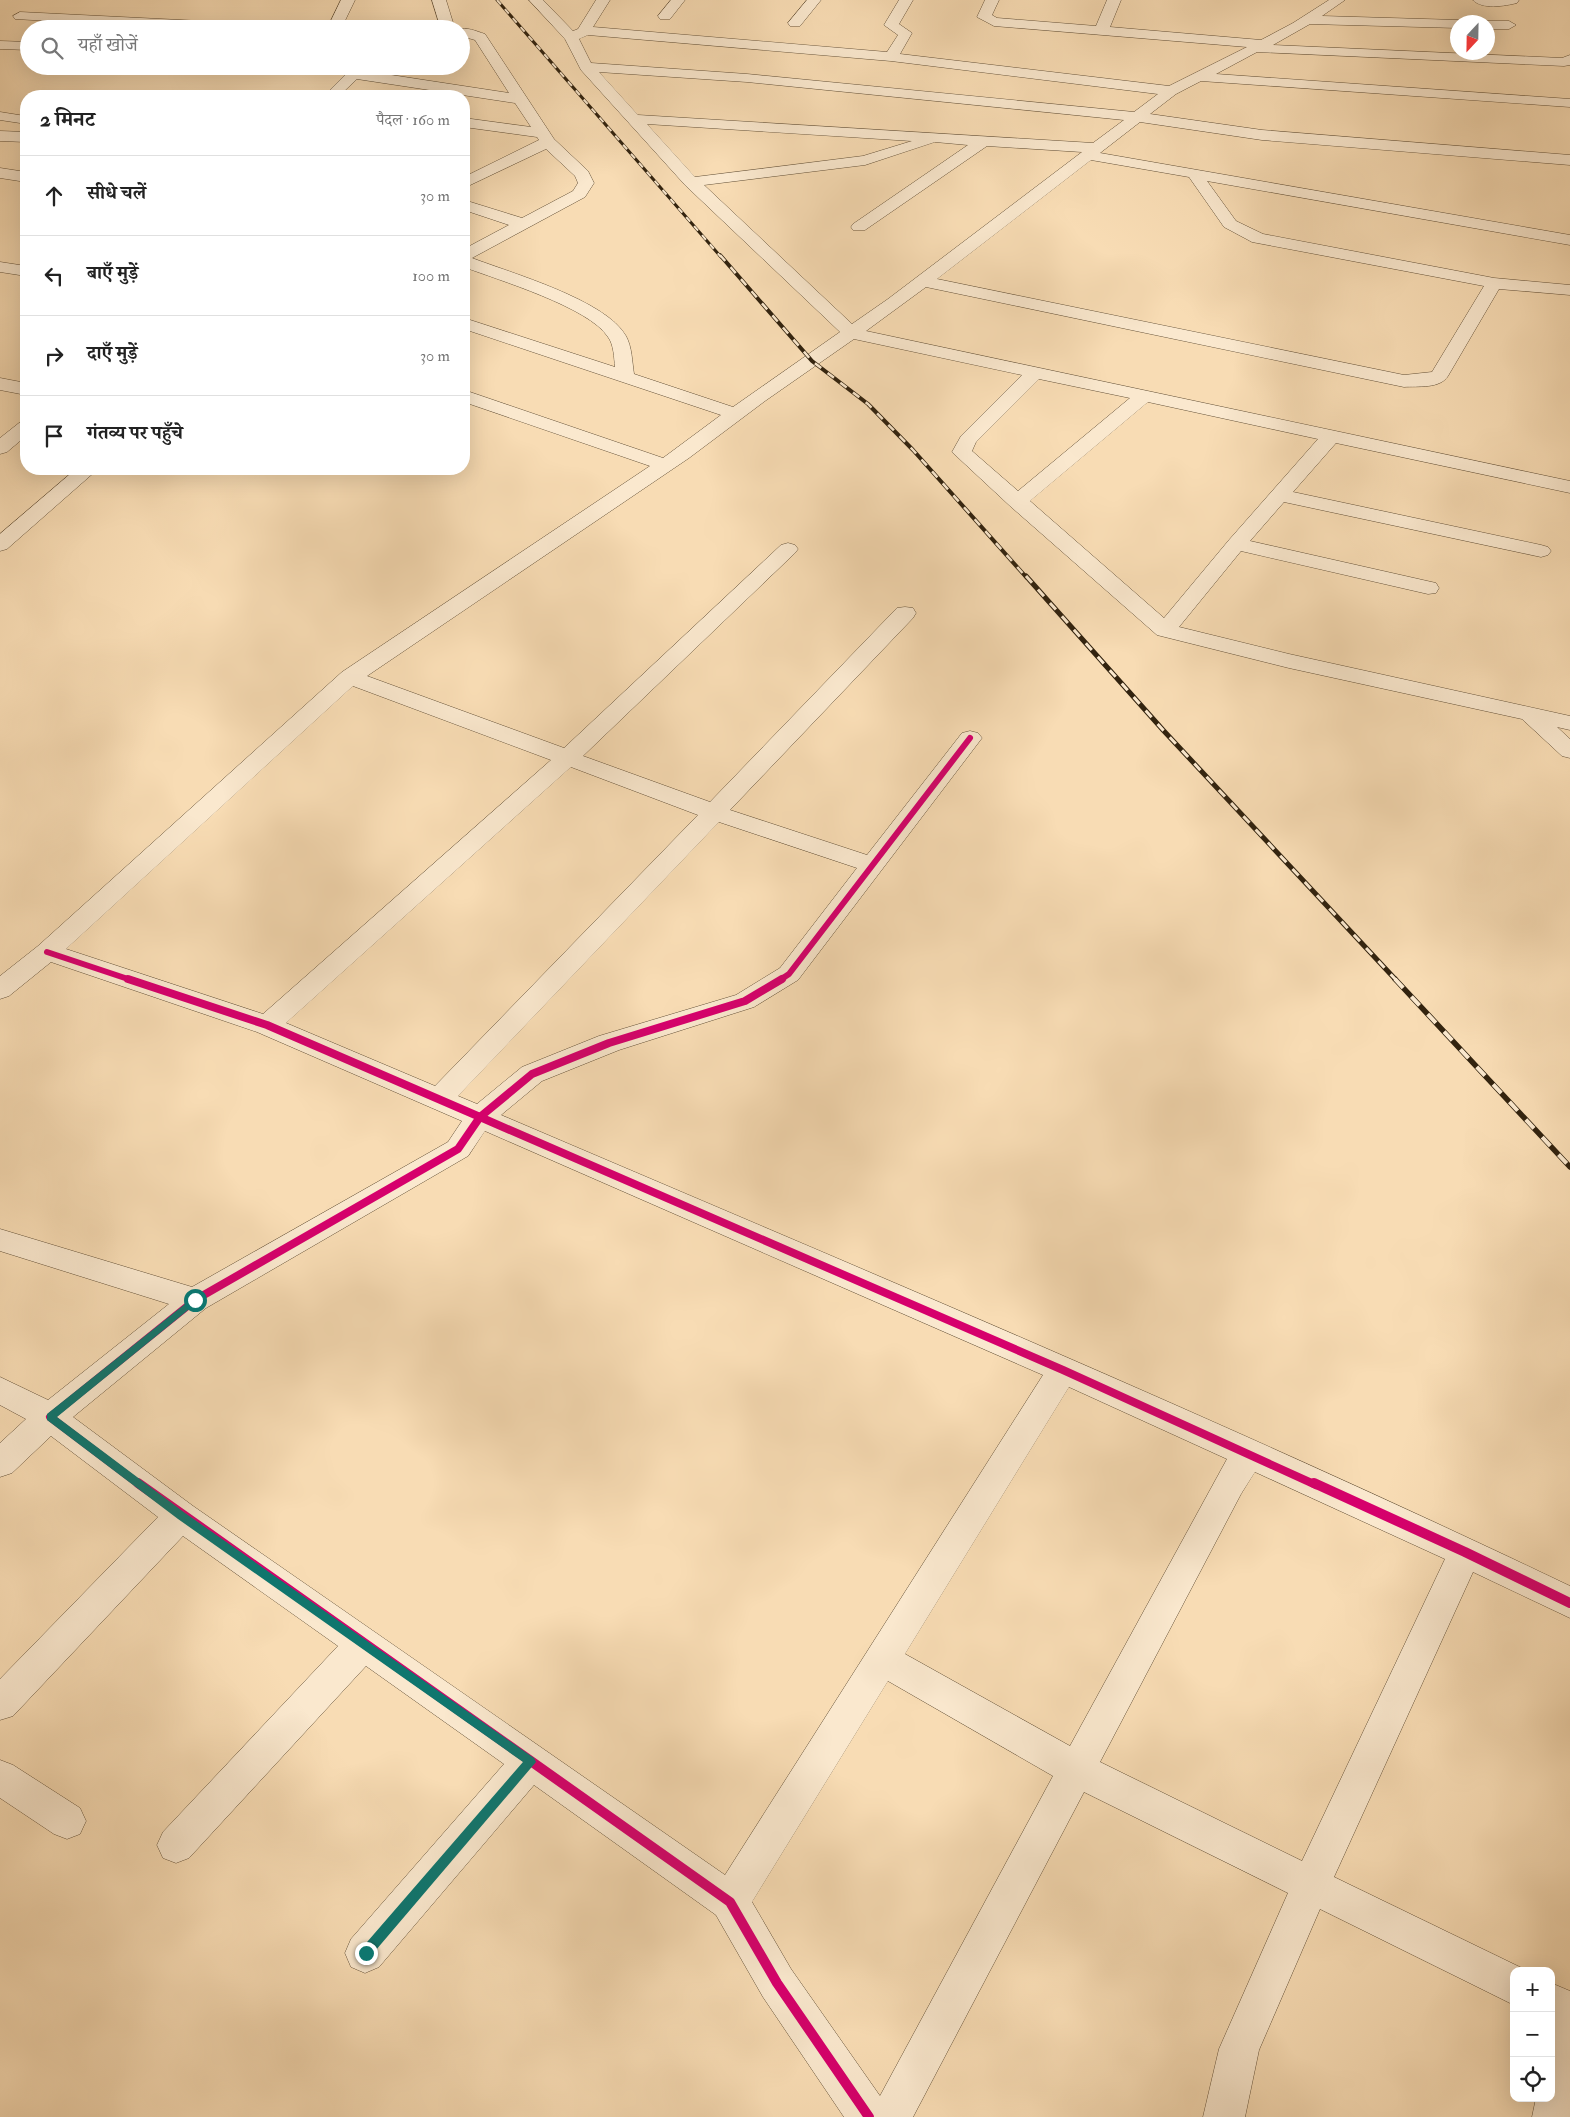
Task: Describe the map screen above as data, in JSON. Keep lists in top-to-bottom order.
{
  "north": "bottom",
  "page": {
    "search": "यहाँ खोजें",
    "heading": ["2 मिनट", "पैदल · 160 m"],
    "list": [
      ["सीधे चलें", "30 m"],
      ["बाएँ मुड़ें", "100 m"],
      ["दाएँ मुड़ें", "30 m"],
      "गंतव्य पर पहुँचे"
    ],
    "map_buttons": ["+", "−"]
  }
}
